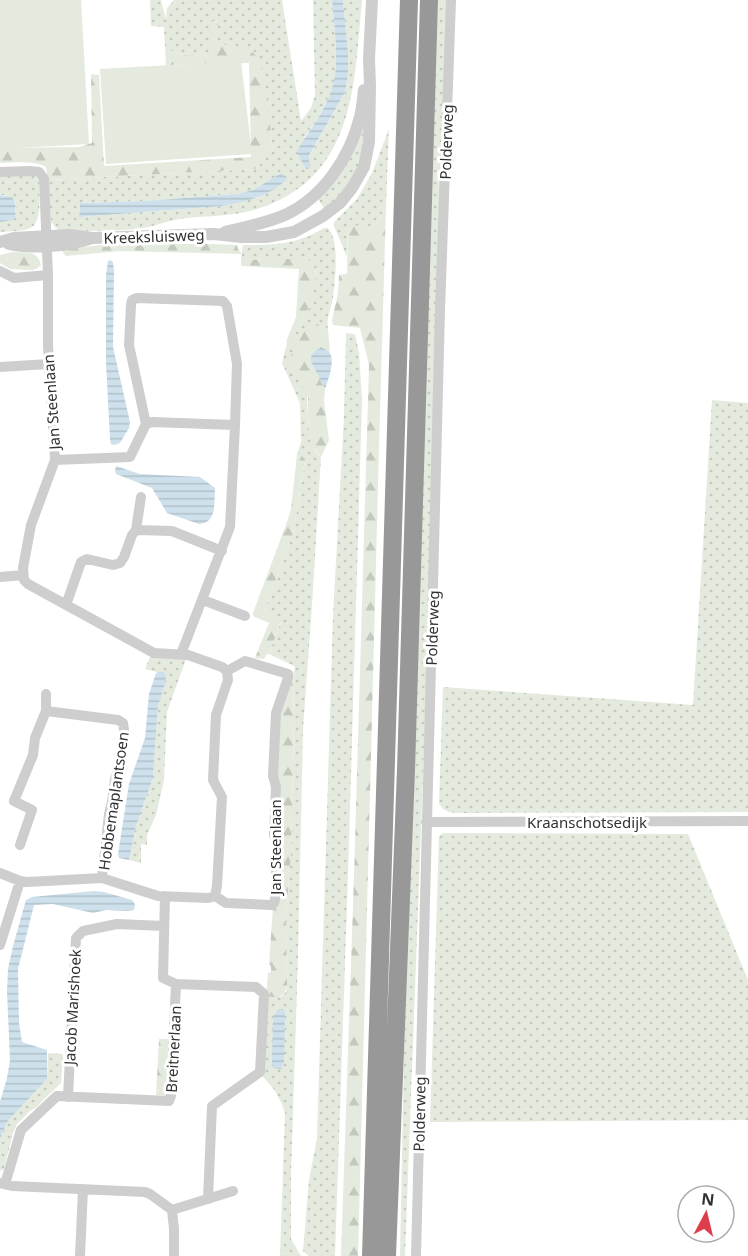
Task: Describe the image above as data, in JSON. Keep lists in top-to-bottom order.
{
  "streets": {
    "street": [
      "Polderweg",
      "Kreeksluisweg",
      "Jan Steenlaan",
      "Hobbemaplantsoen",
      "Kraanschotsedijk",
      "Jacob Marishoek",
      "Breitnerlaan"
    ]
  },
  "crossings": [
    ["Polderweg", "Kraanschotsedijk"],
    ["Kreeksluisweg", "Jan Steenlaan"],
    ["Jacob Marishoek", "Breitnerlaan"]
  ],
  "north": "top"
}
